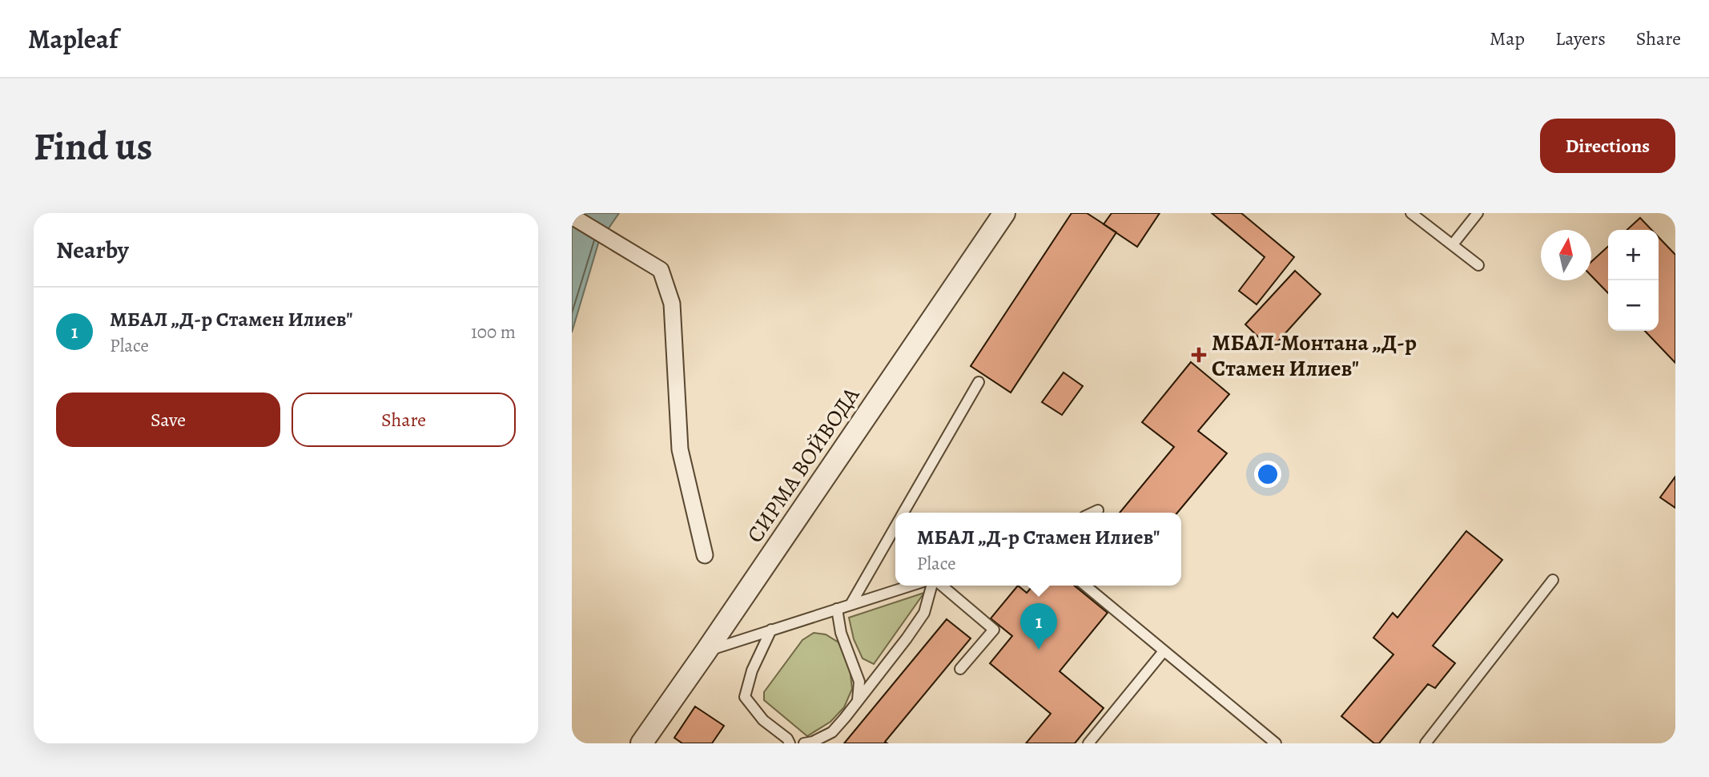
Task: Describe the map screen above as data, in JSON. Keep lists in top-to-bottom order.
{
  "streets": {
    "street": ["СИРМА ВОЙВОДА"]
  },
  "places": {
    "health": ["МБАЛ-Монтана „Д-р Стамен Илиев\""]
  },
  "north": "top",
  "page": {
    "header": "Mapleaf",
    "nav": ["Map", "Layers", "Share"],
    "buttons": [
      "Directions",
      ["Save", "Share"]
    ],
    "title": "Find us",
    "heading": "Nearby",
    "map_buttons": ["+", "−"],
    "list": [
      {
        "mark": "1",
        "name": "МБАЛ „Д-р Стамен Илиев\"",
        "note": "Place",
        "value": "100 m"
      }
    ],
    "popup": ["МБАЛ „Д-р Стамен Илиев\"", "Place"],
    "pins": "1"
  }
}
